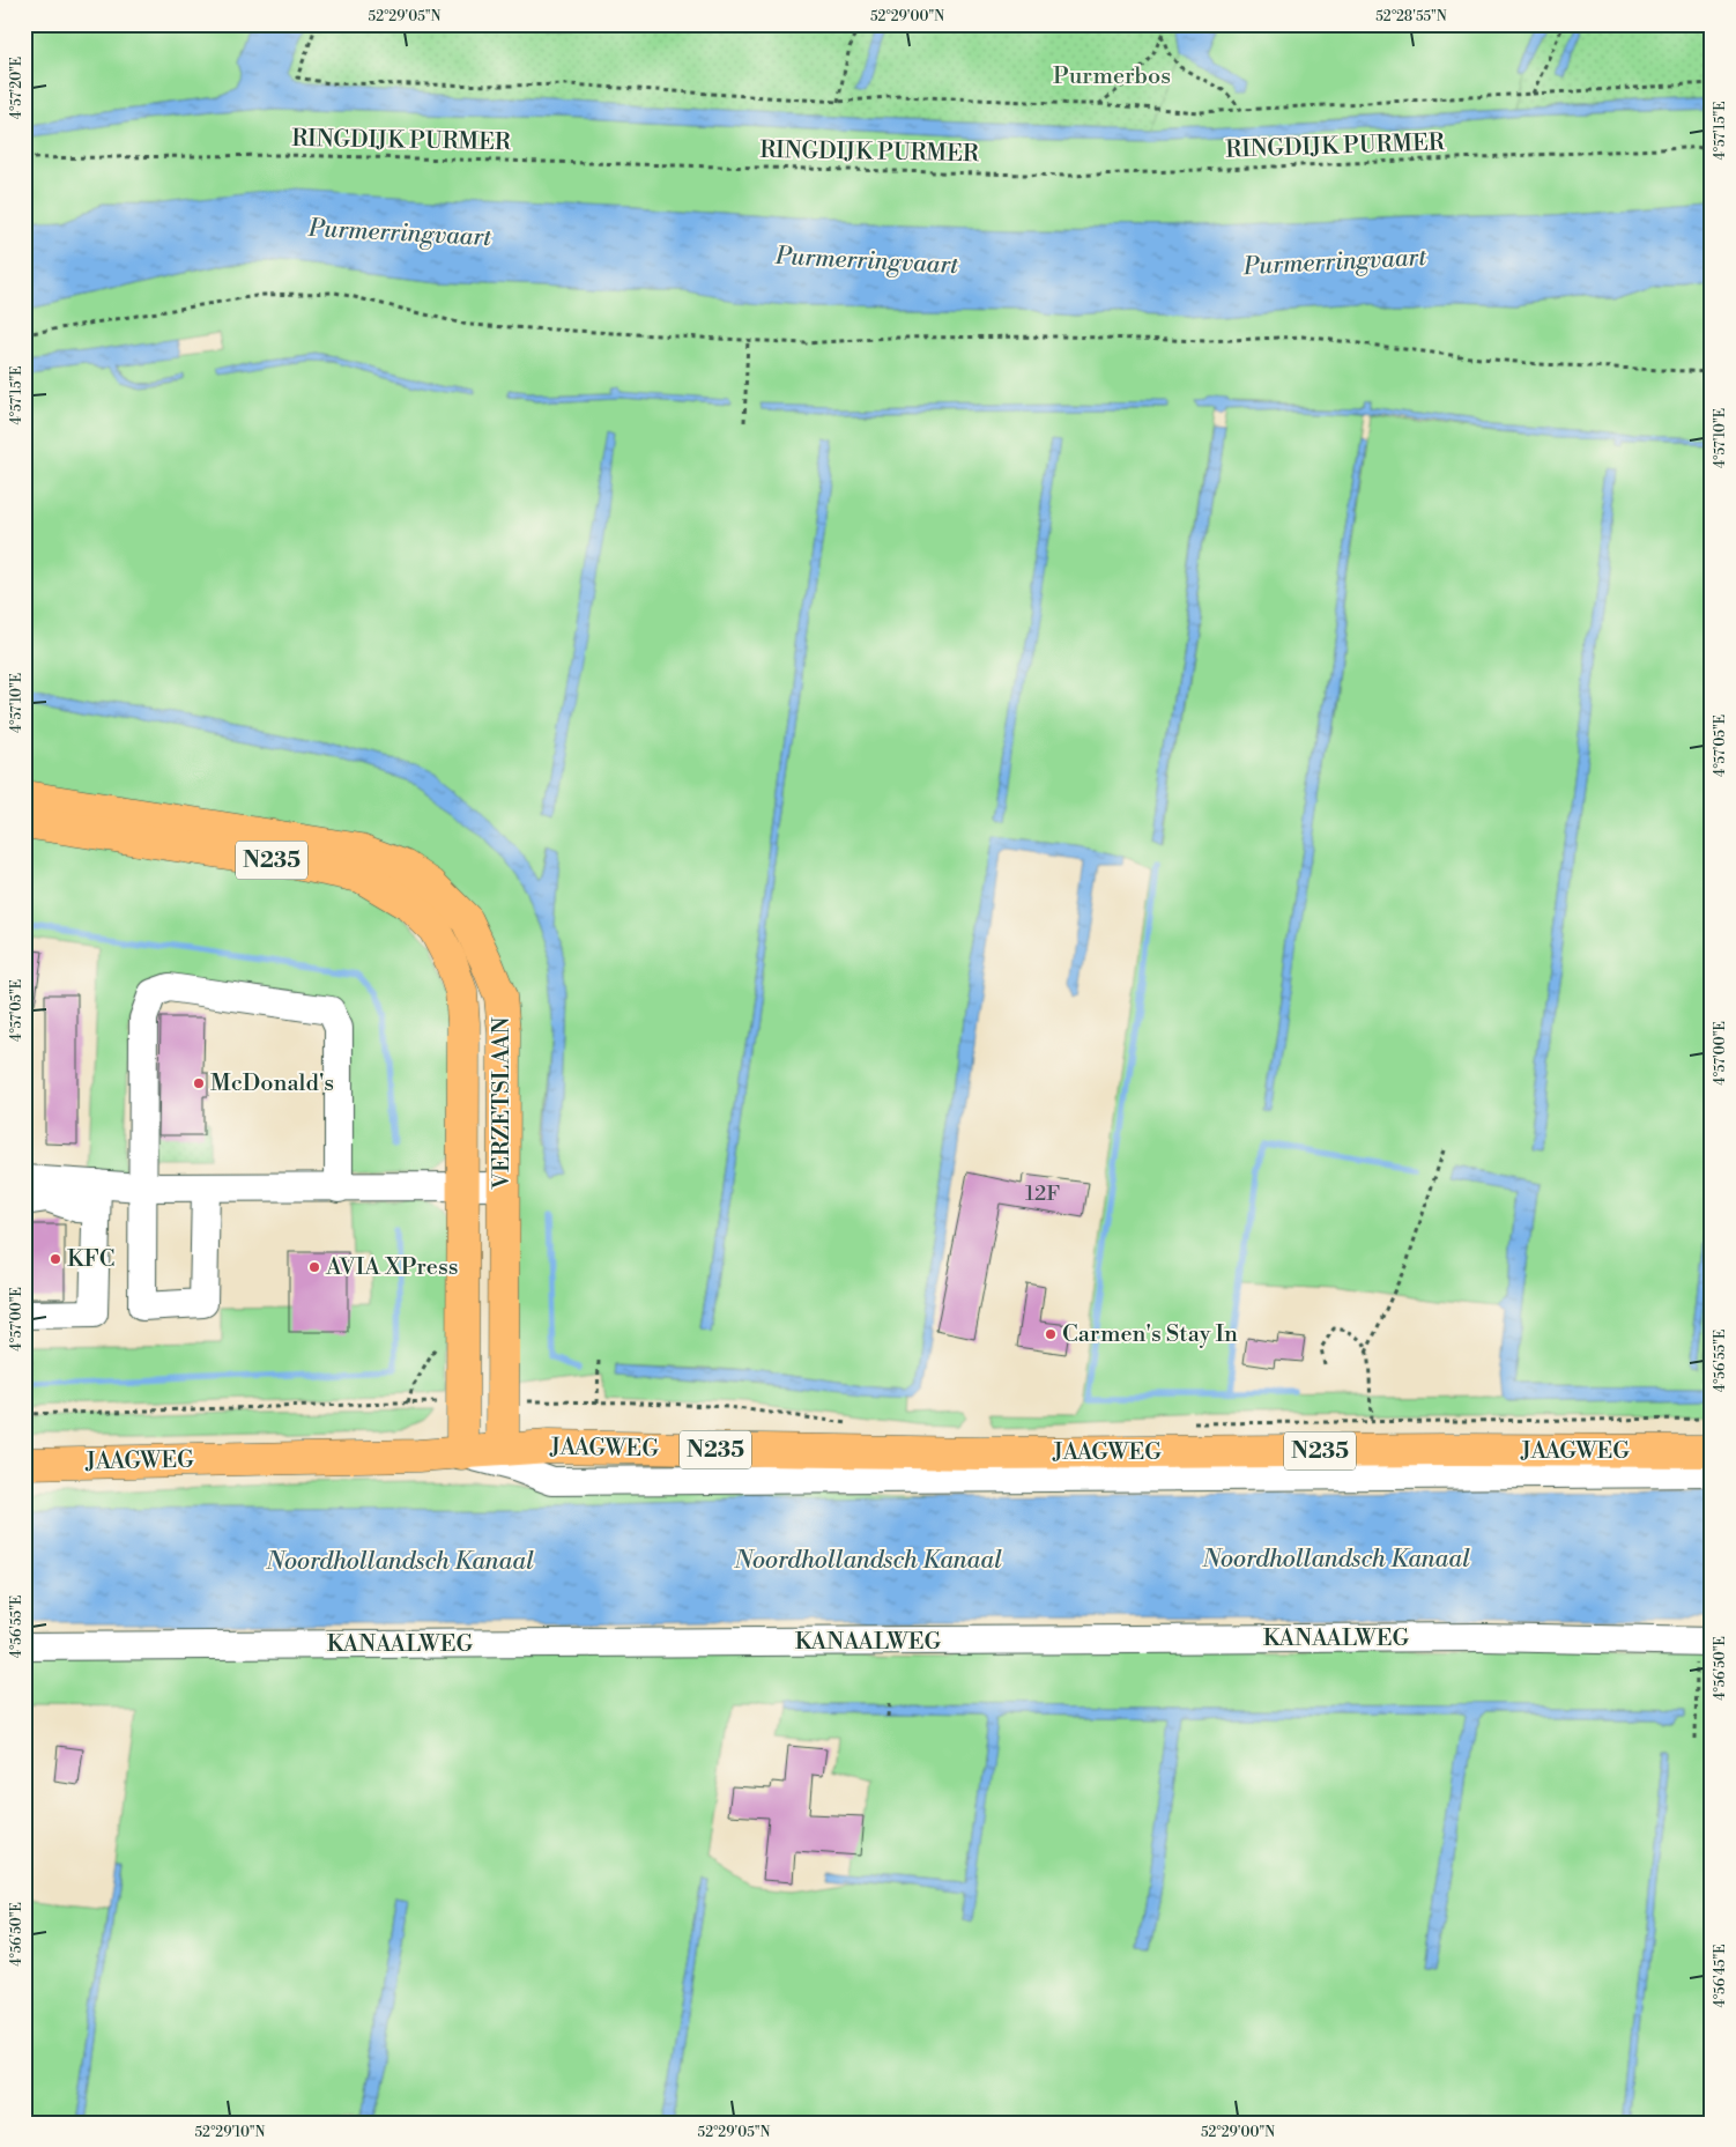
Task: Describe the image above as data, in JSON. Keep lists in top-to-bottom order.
{
  "streets": {
    "main road": ["N235", "VERZETSLAAN", "JAAGWEG"],
    "street": ["KANAALWEG"],
    "path": ["RINGDIJK PURMER"]
  },
  "crossings": [
    ["VERZETSLAAN", "JAAGWEG"]
  ],
  "water": ["Purmerringvaart", "Noordhollandsch Kanaal"],
  "parks": ["Purmerbos"],
  "places": [
    "McDonald's",
    "KFC",
    "AVIA XPress",
    "Carmen's Stay In"
  ],
  "house_numbers": ["12F"],
  "coordinates": [
    "52°29'05\"N",
    "52°29'00\"N",
    "52°28'55\"N",
    "4°57'20\"E",
    "4°57'15\"E",
    "4°57'10\"E",
    "4°57'05\"E",
    "4°57'00\"E",
    "4°56'55\"E",
    "4°56'50\"E",
    "4°56'45\"E",
    "52°29'10\"N"
  ]
}
